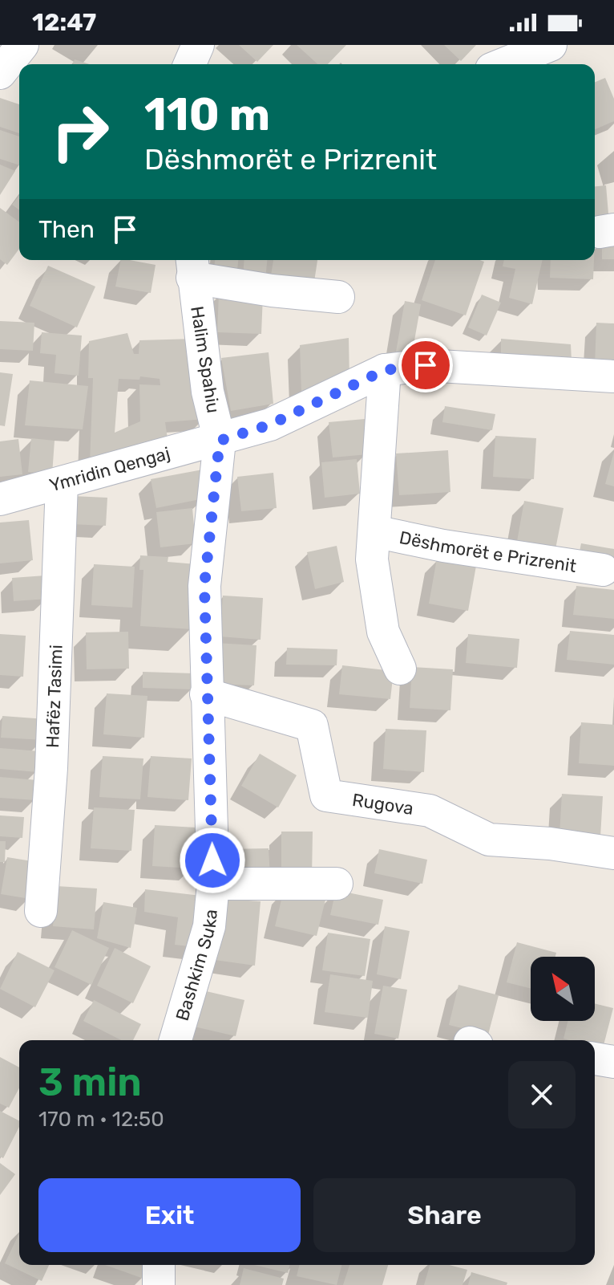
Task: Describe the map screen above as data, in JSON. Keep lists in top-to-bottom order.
{
  "streets": {
    "street": [
      "Halim Spahiu",
      "Ymridin Qengaj",
      "Dëshmorët e Prizrenit",
      "Hafëz Tasimi",
      "Rugova",
      "Bashkim Suka"
    ]
  },
  "crossings": [
    ["Halim Spahiu", "Ymridin Qengaj"],
    ["Halim Spahiu", "Bashkim Suka"],
    ["Ymridin Qengaj", "Hafëz Tasimi"],
    ["Ymridin Qengaj", "Bashkim Suka"],
    ["Rugova", "Bashkim Suka"]
  ],
  "north": "top left",
  "page": {
    "status": "12:47",
    "turn": ["110 m", "Dëshmorët e Prizrenit"],
    "then": "Then",
    "heading": ["3 min", "170 m · 12:50"],
    "buttons": ["Exit", "Share"]
  }
}
